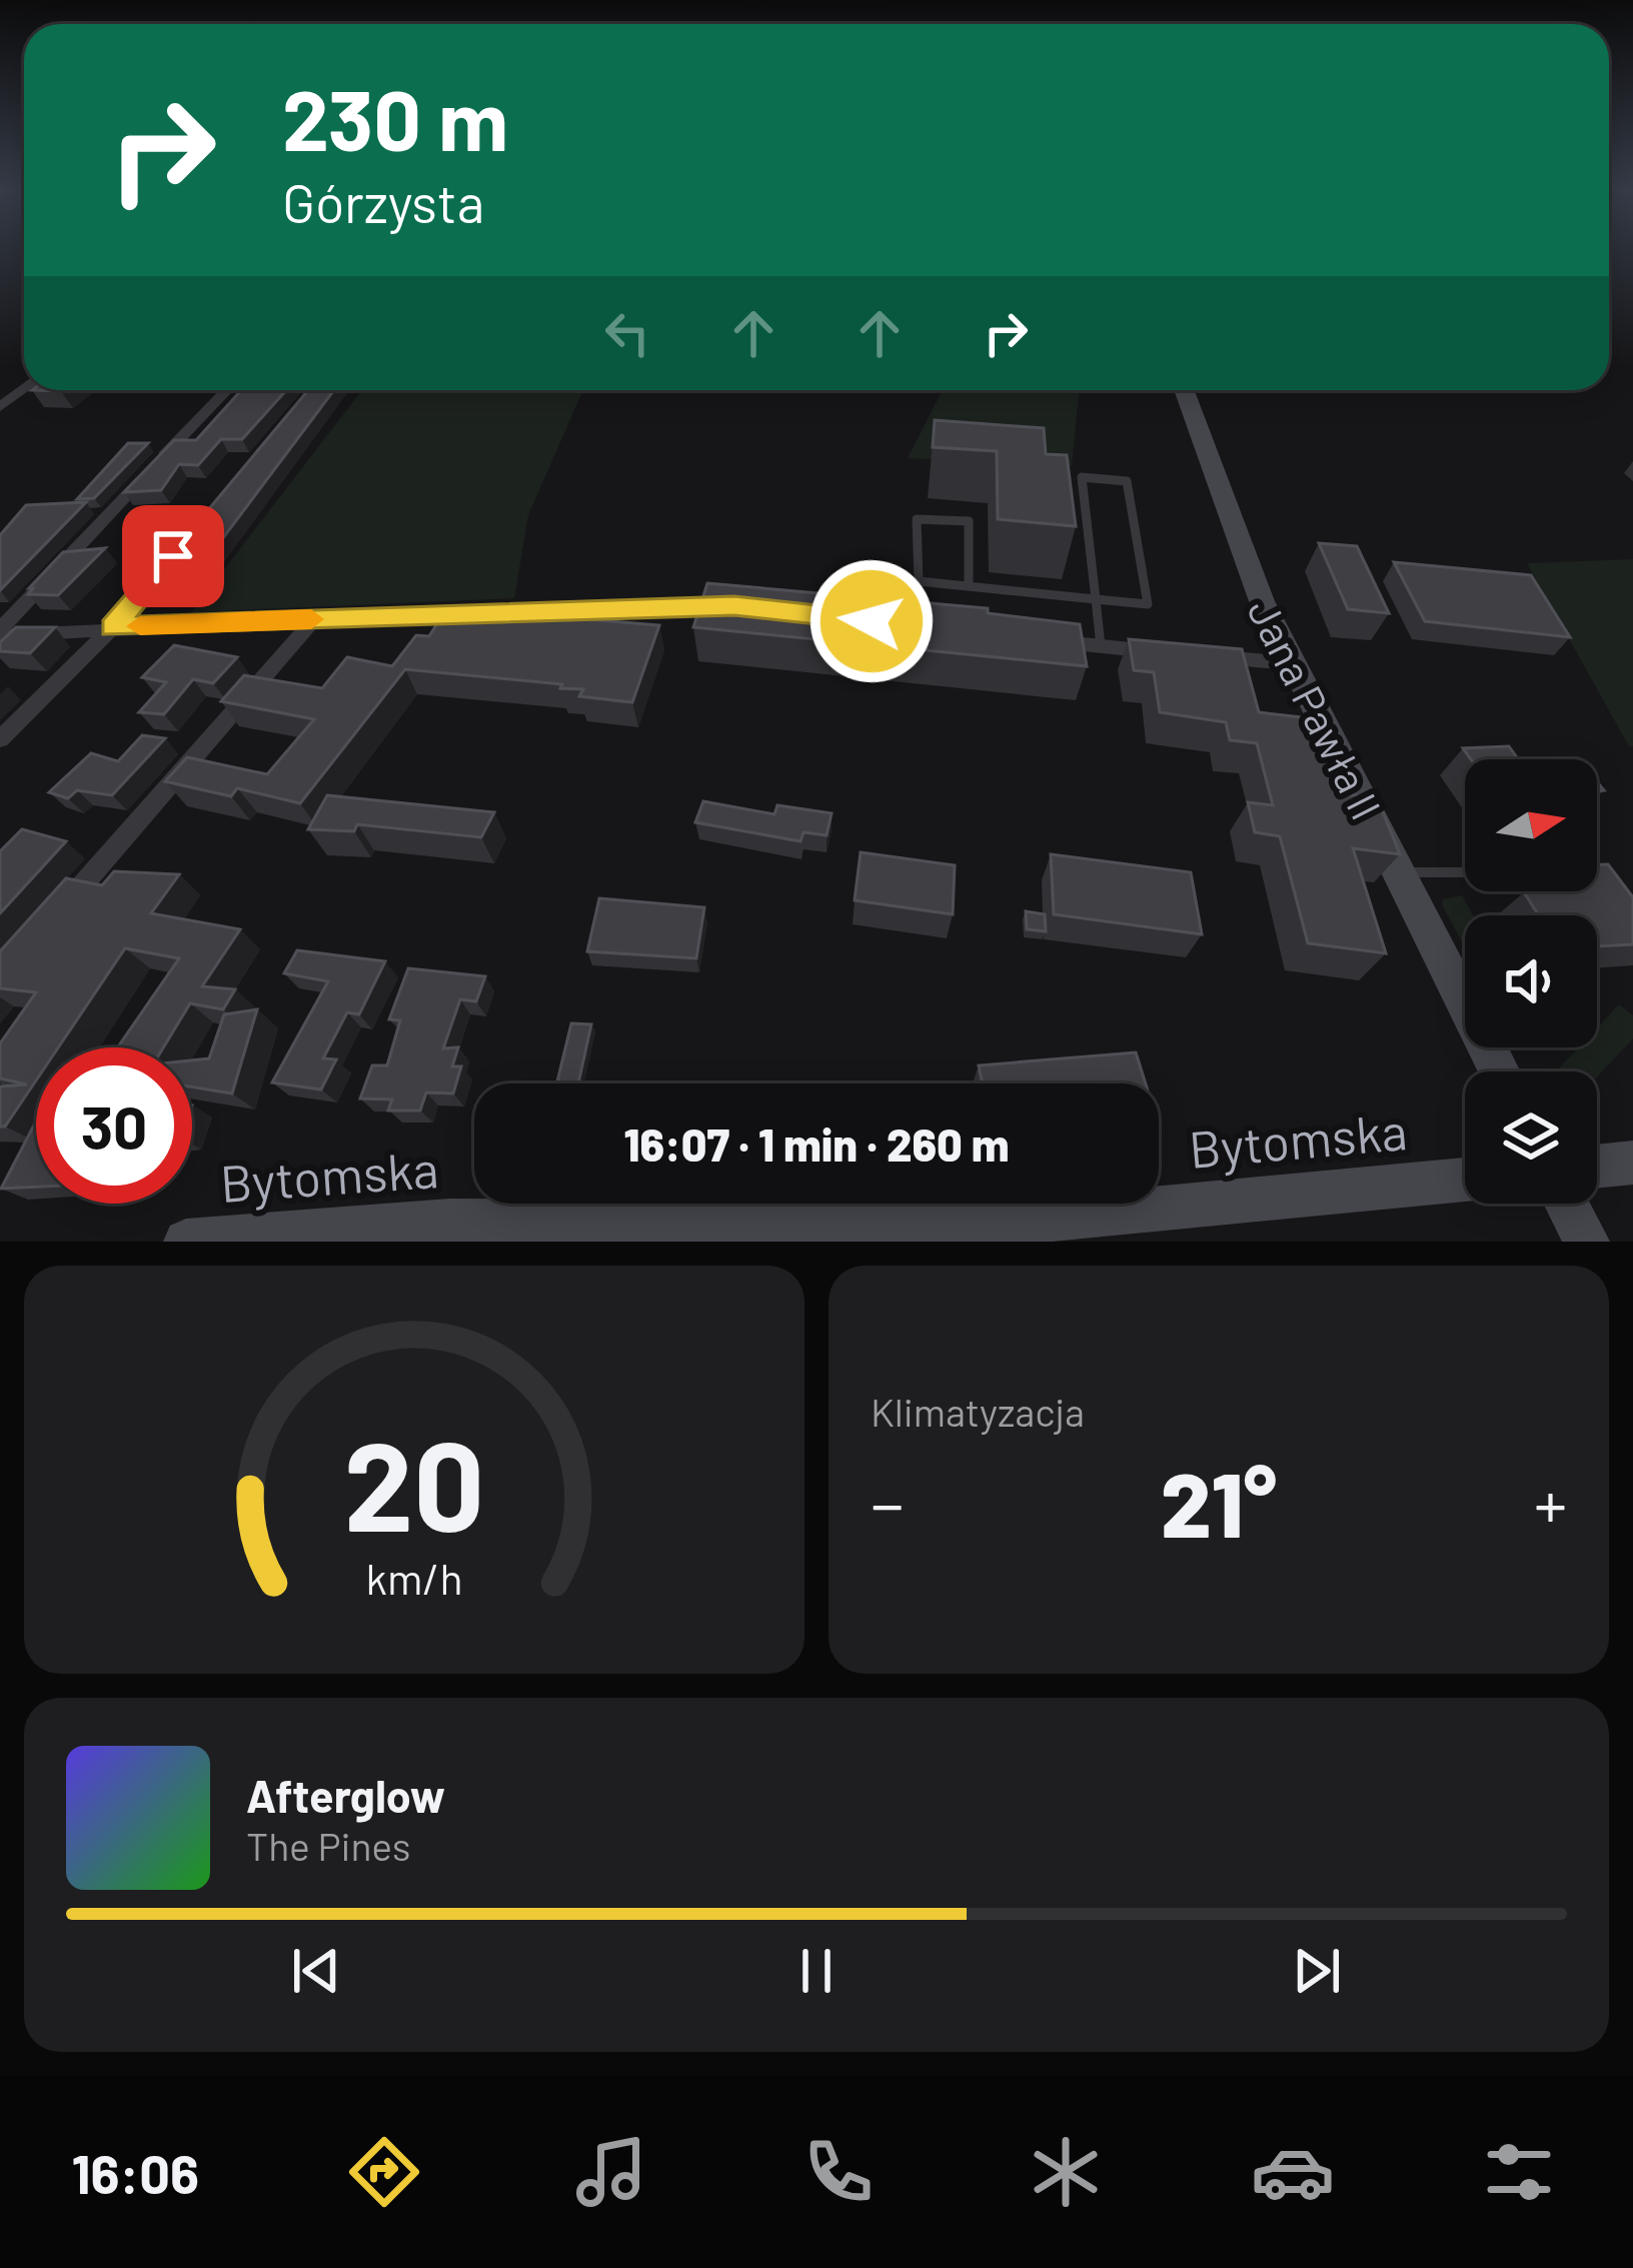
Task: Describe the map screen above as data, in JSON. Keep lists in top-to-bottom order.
{
  "streets": {
    "street": ["Jana Pawła II", "Bytomska"]
  },
  "north": "right",
  "page": {
    "turn": ["230 m", "Górzysta"],
    "limit": "30",
    "trip": "16:07 · 1 min · 260 m",
    "tile": "Klimatyzacja",
    "heat": ["−", "21°", "+"],
    "song": ["Afterglow", "The Pines"],
    "tabs": "16:06",
    "gauge": ["20", "km/h"]
  }
}
